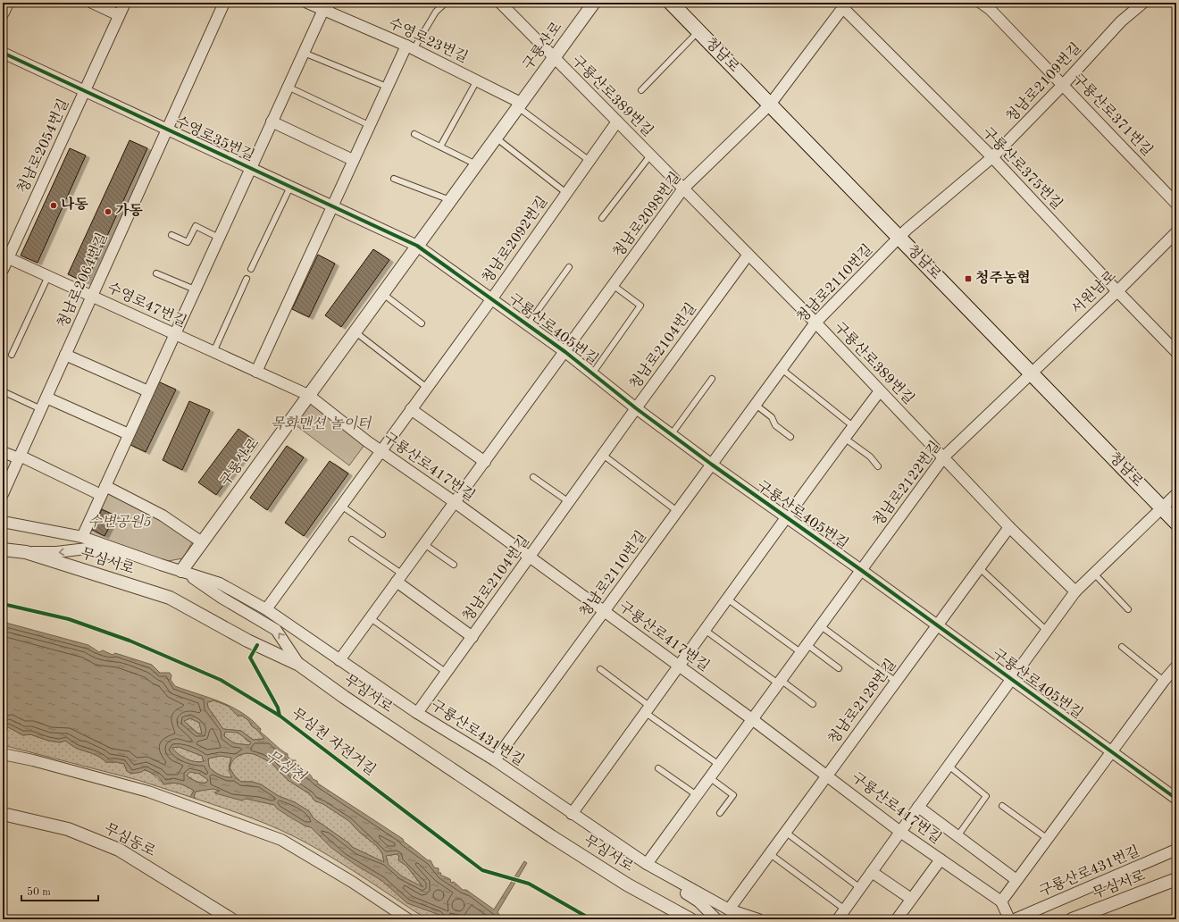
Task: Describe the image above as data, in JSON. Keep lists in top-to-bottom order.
{
  "streets": {
    "main road": ["청남로"],
    "street": [
      "수영로23번길",
      "구룡산로",
      "청남로2109번길",
      "구룡산로389번길",
      "구룡산로371번길",
      "수영로35번길",
      "청남로2054번길",
      "구룡산로375번길",
      "청남로2098번길",
      "청남로2092번길",
      "청남로2064번길",
      "청남로2110번길",
      "서원남로",
      "수영로47번길",
      "구룡산로405번길",
      "청남로2104번길",
      "구룡산로417번길",
      "청남로2122번길",
      "무심서로",
      "청남로2128번길",
      "구룡산로431번길",
      "무심동로"
    ],
    "cycle path": ["무심천 자전거길"]
  },
  "crossings": [
    ["수영로23번길", "구룡산로"],
    ["구룡산로", "구룡산로389번길"],
    ["구룡산로", "수영로35번길"],
    ["구룡산로", "수영로47번길"],
    ["구룡산로", "구룡산로405번길"],
    ["구룡산로", "구룡산로417번길"],
    ["구룡산로", "구룡산로431번길"],
    ["청남로", "청남로2109번길"],
    ["청남로", "청남로2098번길"],
    ["청남로", "청남로2110번길"],
    ["청남로", "서원남로"],
    ["청남로", "청남로2122번길"],
    ["청남로2109번길", "구룡산로371번길"],
    ["청남로2109번길", "구룡산로375번길"],
    ["청남로2109번길", "청남로2110번길"],
    ["구룡산로389번길", "청남로2098번길"],
    ["구룡산로389번길", "청남로2092번길"],
    ["구룡산로389번길", "청남로2110번길"],
    ["구룡산로389번길", "청남로2104번길"],
    ["구룡산로389번길", "청남로2122번길"],
    ["구룡산로389번길", "청남로2128번길"],
    ["수영로35번길", "청남로2054번길"],
    ["수영로35번길", "청남로2064번길"],
    ["수영로35번길", "구룡산로405번길"],
    ["청남로2054번길", "수영로47번길"],
    ["구룡산로375번길", "청남로2098번길"],
    ["구룡산로375번길", "서원남로"],
    ["청남로2098번길", "구룡산로405번길"],
    ["청남로2098번길", "청남로2104번길"],
    ["청남로2098번길", "구룡산로417번길"],
    ["청남로2098번길", "구룡산로431번길"],
    ["청남로2092번길", "구룡산로405번길"],
    ["청남로2092번길", "구룡산로417번길"],
    ["청남로2092번길", "구룡산로431번길"],
    ["청남로2064번길", "수영로47번길"],
    ["청남로2110번길", "구룡산로405번길"],
    ["청남로2110번길", "구룡산로417번길"],
    ["청남로2110번길", "구룡산로431번길"],
    ["서원남로", "청남로2122번길"],
    ["수영로47번길", "구룡산로417번길"],
    ["구룡산로405번길", "청남로2104번길"],
    ["구룡산로405번길", "청남로2122번길"],
    ["구룡산로405번길", "청남로2128번길"],
    ["청남로2104번길", "구룡산로417번길"],
    ["청남로2104번길", "구룡산로431번길"],
    ["구룡산로417번길", "청남로2122번길"],
    ["구룡산로417번길", "청남로2128번길"],
    ["청남로2122번길", "구룡산로431번길"],
    ["청남로2128번길", "구룡산로431번길"]
  ],
  "water": ["무심천"],
  "parks": ["목화맨션 놀이터", "수변공원5"],
  "places": {
    "other": ["나동", "가동"],
    "transit": ["청주농협"]
  },
  "scale_bar": "50 m"
}
